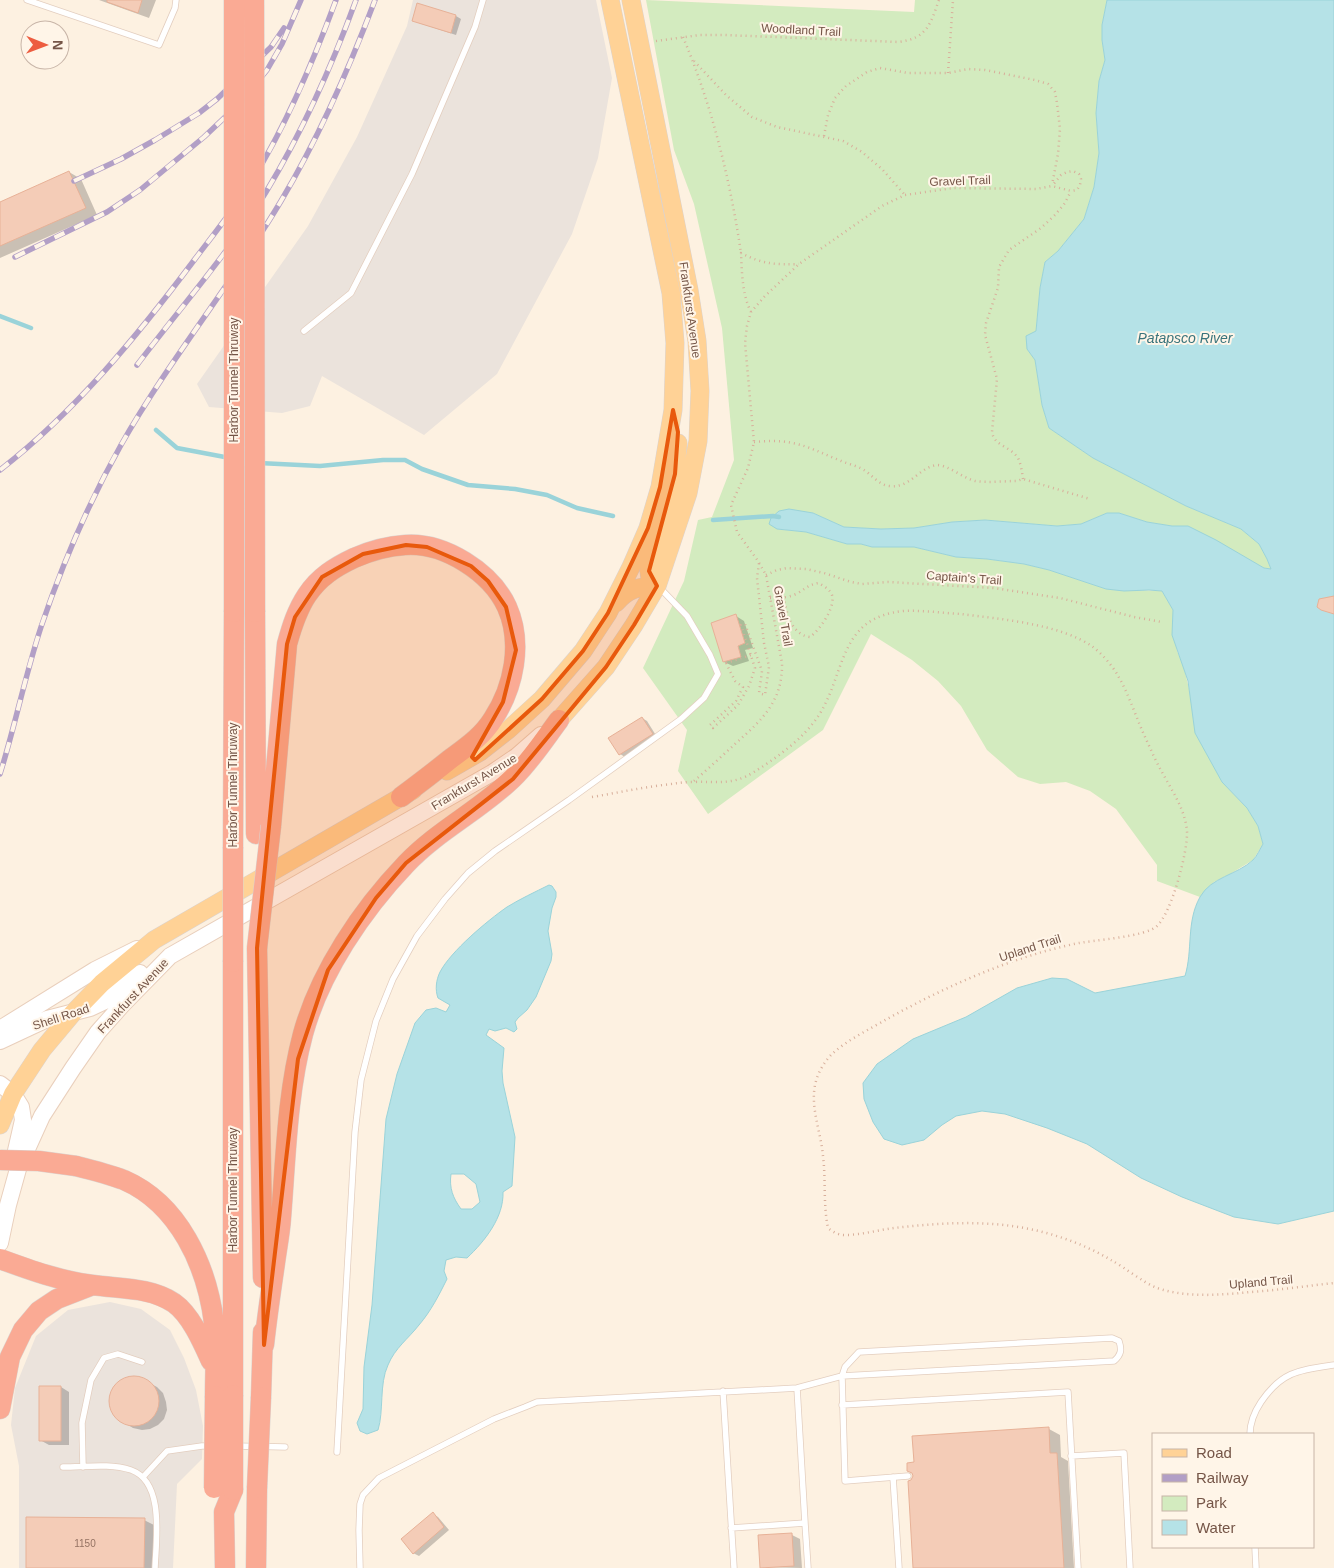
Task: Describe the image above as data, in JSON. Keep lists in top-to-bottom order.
{
  "streets": {
    "highway": ["Harbor Tunnel Thruway"],
    "main road": ["Frankfurst Avenue", "Shell Road"],
    "path": [
      "Woodland Trail",
      "Gravel Trail",
      "Captain's Trail",
      "Upland Trail"
    ]
  },
  "crossings": [
    ["Woodland Trail", "Frankfurst Avenue"],
    ["Gravel Trail", "Captain's Trail"],
    ["Gravel Trail", "Upland Trail"],
    ["Frankfurst Avenue", "Shell Road"]
  ],
  "water": ["Patapsco River"],
  "house_numbers": ["1150"],
  "legend": [
    "Road",
    "Railway",
    "Park",
    "Water"
  ],
  "north": "right"
}
